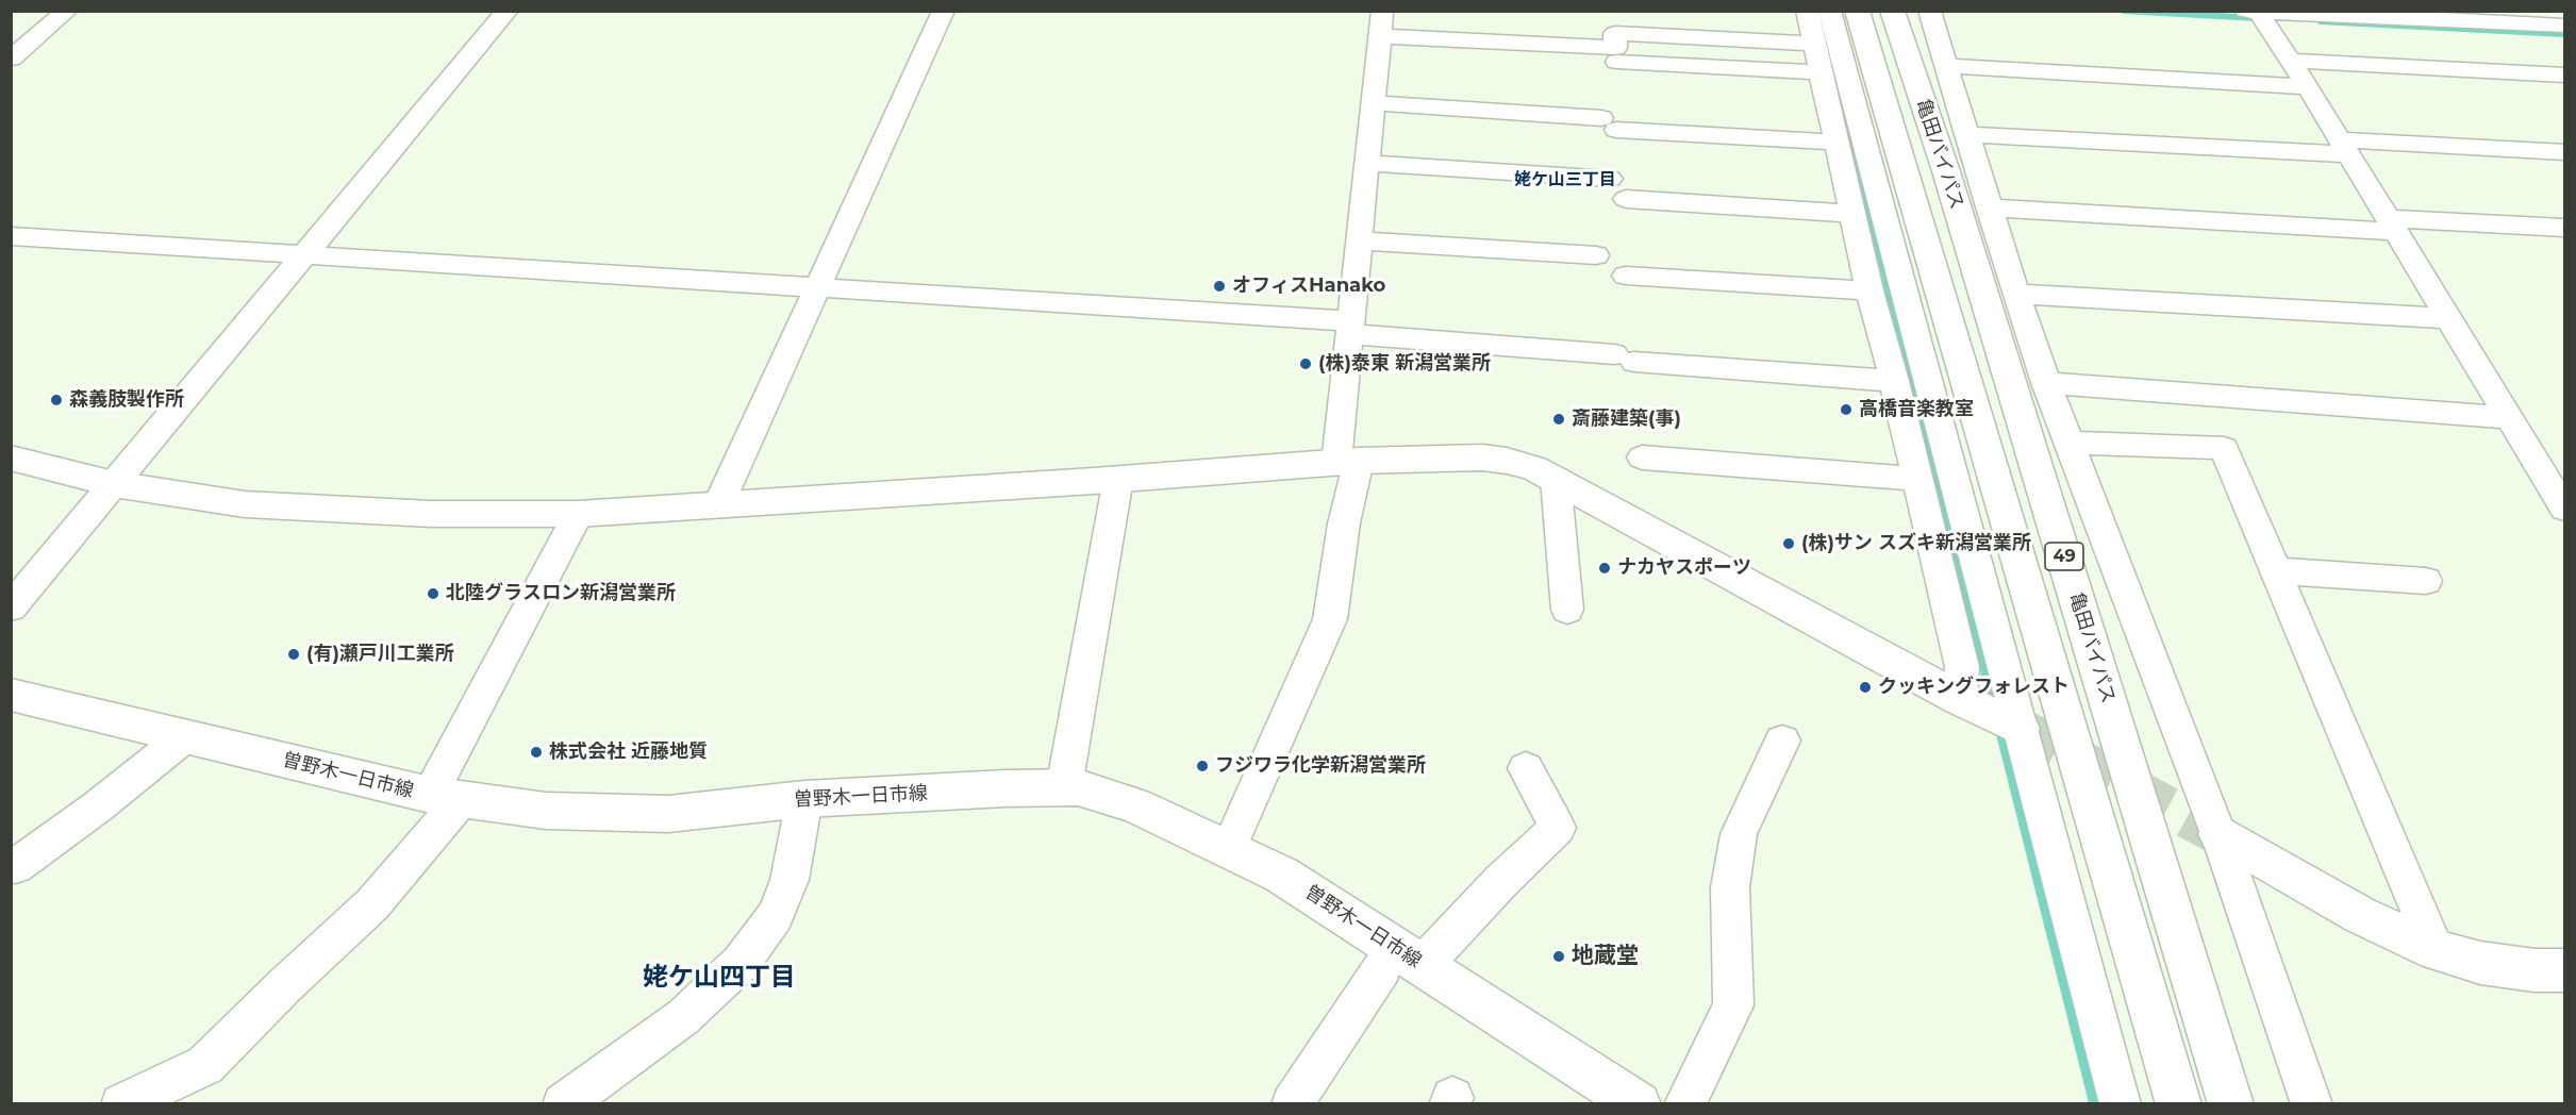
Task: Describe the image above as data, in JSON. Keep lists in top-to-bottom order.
{
  "streets": {
    "main road": ["亀田バイパス", "49", "曽野木一日市線"]
  },
  "districts": ["姥ケ山三丁目", "姥ケ山四丁目"],
  "places": [
    "オフィスHanako",
    "(株)泰東 新潟営業所",
    "森義肢製作所",
    "高橋音楽教室",
    "斎藤建築(事)",
    "(株)サン スズキ新潟営業所",
    "ナカヤスポーツ",
    "北陸グラスロン新潟営業所",
    "(有)瀬戸川工業所",
    "クッキングフォレスト",
    "株式会社 近藤地質",
    "フジワラ化学新潟営業所",
    "地蔵堂"
  ]
}
